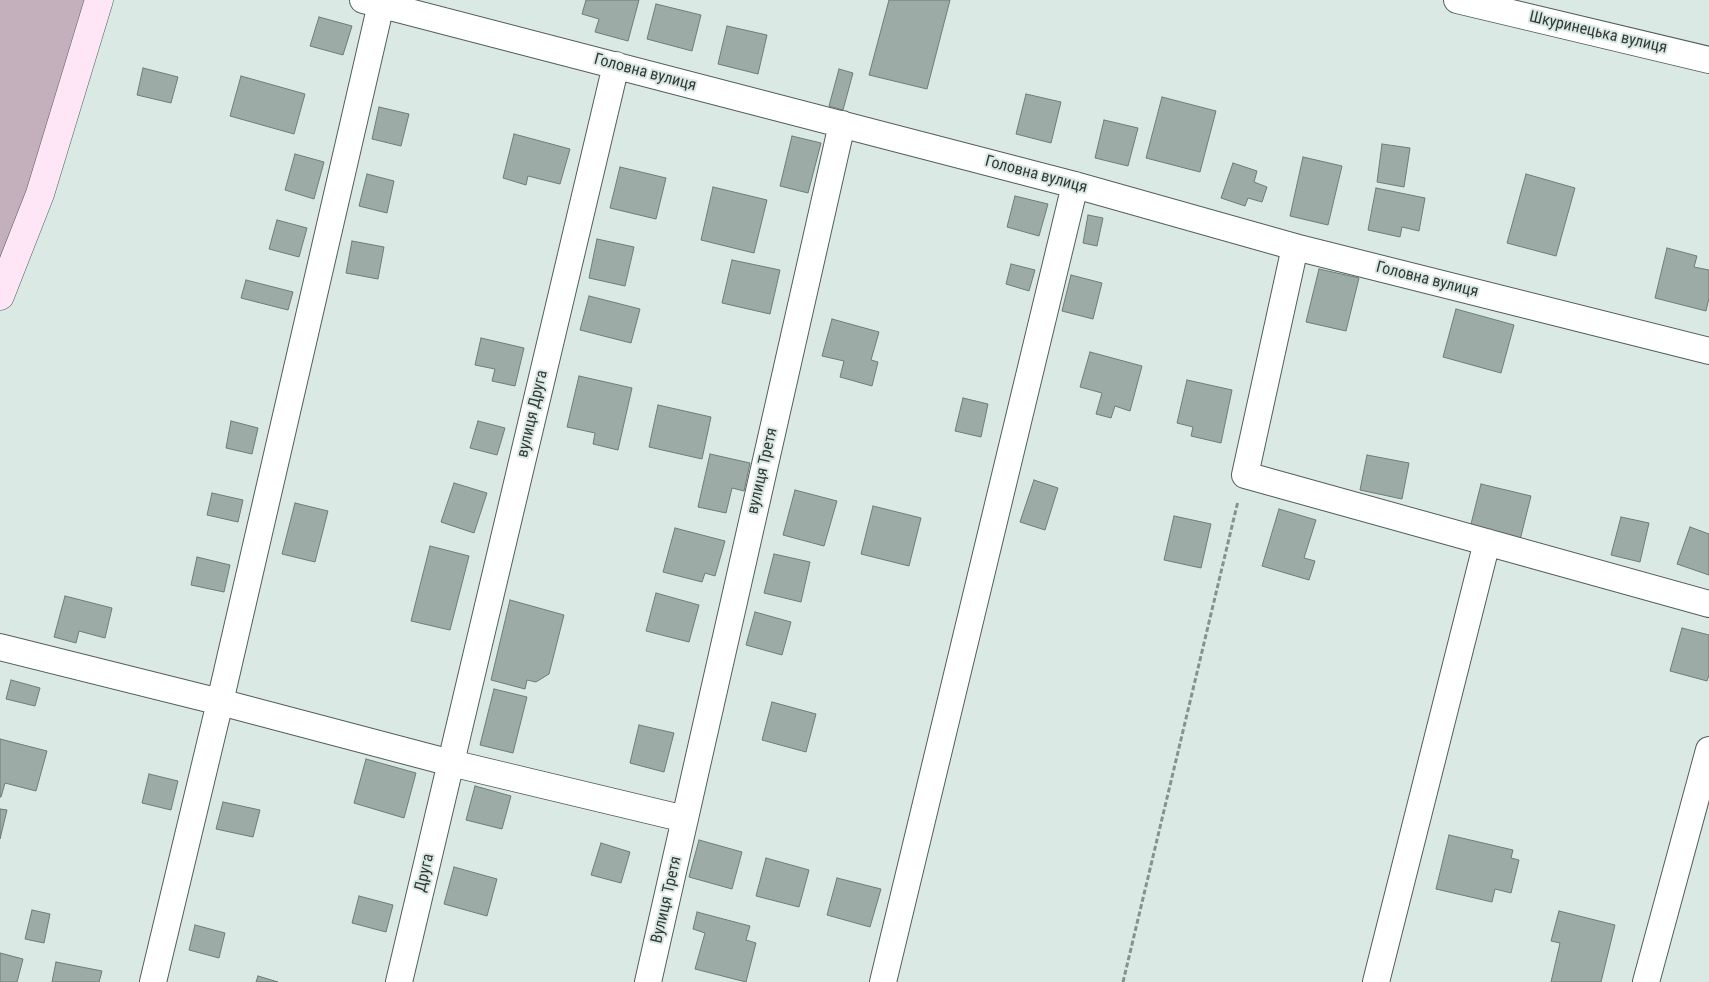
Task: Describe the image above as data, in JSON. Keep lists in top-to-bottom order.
{
  "streets": {
    "street": [
      "Шкуринецька вулиця",
      "Головна вулиця",
      "вулиця Друга",
      "вулиця Третя",
      "Друга",
      "Вулиця Третя"
    ]
  },
  "crossings": [
    ["Головна вулиця", "вулиця Друга"],
    ["Головна вулиця", "вулиця Третя"],
    ["вулиця Друга", "Друга"],
    ["вулиця Третя", "Вулиця Третя"]
  ]
}
